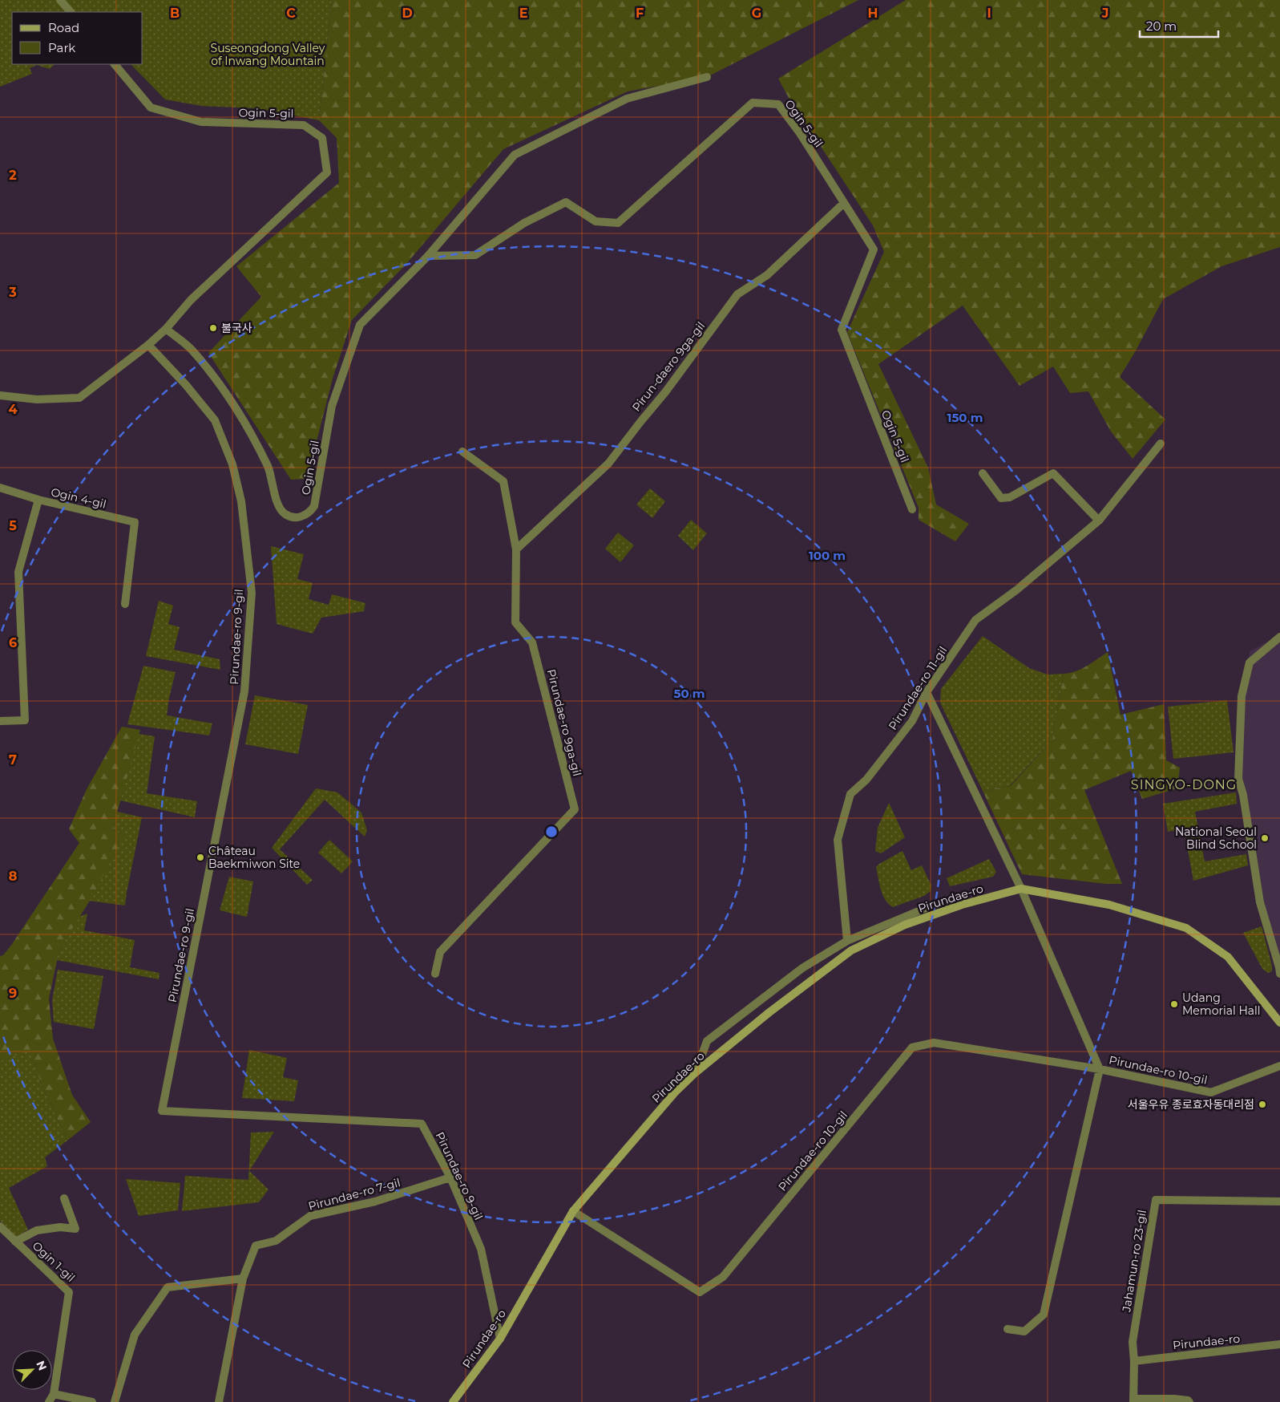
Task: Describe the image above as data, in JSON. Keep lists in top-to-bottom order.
{
  "streets": {
    "street": [
      "Ogin 5-gil",
      "Pirun-daero 9ga-gil",
      "Ogin 4-gil",
      "Pirundae-ro 9-gil",
      "Pirundae-ro 11-gil",
      "Pirundae-ro 9ga-gil",
      "Pirundae-ro",
      "Pirundae-ro 10-gil",
      "Pirundae-ro 7-gil",
      "Jahamun-ro 23-gil",
      "Ogin 1-gil"
    ]
  },
  "crossings": [
    ["Ogin 5-gil", "Pirun-daero 9ga-gil"],
    ["Ogin 5-gil", "Pirundae-ro 9-gil"],
    ["Pirun-daero 9ga-gil", "Pirundae-ro 9ga-gil"],
    ["Pirundae-ro 9-gil", "Pirundae-ro"],
    ["Pirundae-ro 9-gil", "Pirundae-ro 7-gil"],
    ["Pirundae-ro", "Pirundae-ro 10-gil"],
    ["Pirundae-ro", "Jahamun-ro 23-gil"]
  ],
  "districts": ["SINGYO-DONG"],
  "parks": ["Suseongdong Valley of Inwang Mountain"],
  "places": [
    "불국사",
    "National Seoul Blind School",
    "Château Baekmiwon Site",
    "Udang Memorial Hall",
    "서울우유 종로효자동대리점"
  ],
  "legend": ["Road", "Park"],
  "scale_bar": "20 m",
  "north": "top right",
  "grid": {
    "columns": [
      "B",
      "C",
      "D",
      "E",
      "F",
      "G",
      "H",
      "I",
      "J"
    ],
    "rows": [
      "2",
      "3",
      "4",
      "5",
      "6",
      "7",
      "8",
      "9"
    ]
  },
  "rings": ["150 m", "100 m", "50 m"]
}
